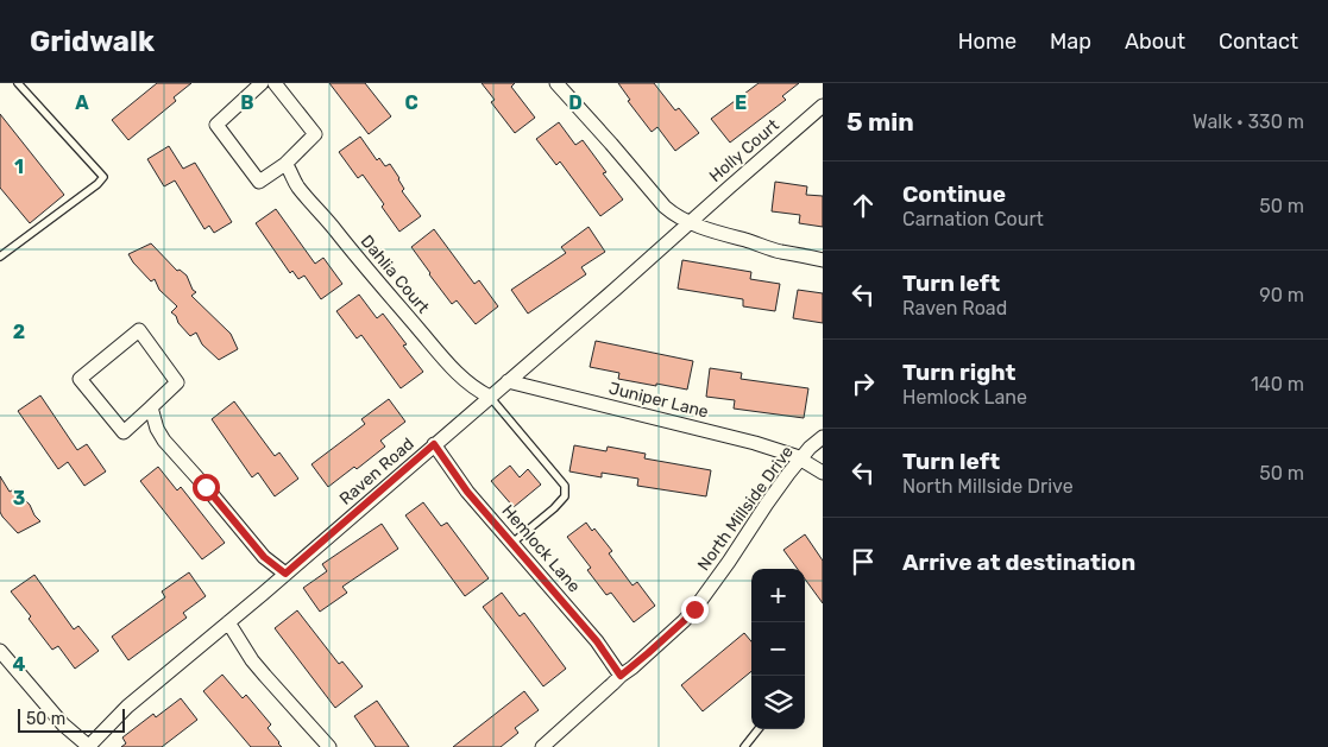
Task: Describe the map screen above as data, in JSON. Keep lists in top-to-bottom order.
{
  "streets": {
    "street": [
      "Holly Court",
      "Dahlia Court",
      "Juniper Lane",
      "Raven Road",
      "North Millside Drive",
      "Hemlock Lane"
    ]
  },
  "crossings": [
    ["Holly Court", "Raven Road"],
    ["Dahlia Court", "Raven Road"],
    ["Juniper Lane", "Raven Road"],
    ["Juniper Lane", "North Millside Drive"],
    ["Raven Road", "Hemlock Lane"],
    ["North Millside Drive", "Hemlock Lane"]
  ],
  "scale_bar": "50 m",
  "page": {
    "header": "Gridwalk",
    "nav": [
      "Home",
      "Map",
      "About",
      "Contact"
    ],
    "heading": ["5 min", "Walk · 330 m"],
    "list": [
      ["Continue", "Carnation Court", "50 m"],
      ["Turn left", "Raven Road", "90 m"],
      ["Turn right", "Hemlock Lane", "140 m"],
      ["Turn left", "North Millside Drive", "50 m"],
      "Arrive at destination"
    ],
    "map_buttons": ["+", "−"],
    "scale": "50 m"
  },
  "grid": {
    "columns": [
      "A",
      "B",
      "C",
      "D",
      "E"
    ],
    "rows": [
      "1",
      "2",
      "3",
      "4"
    ]
  }
}
